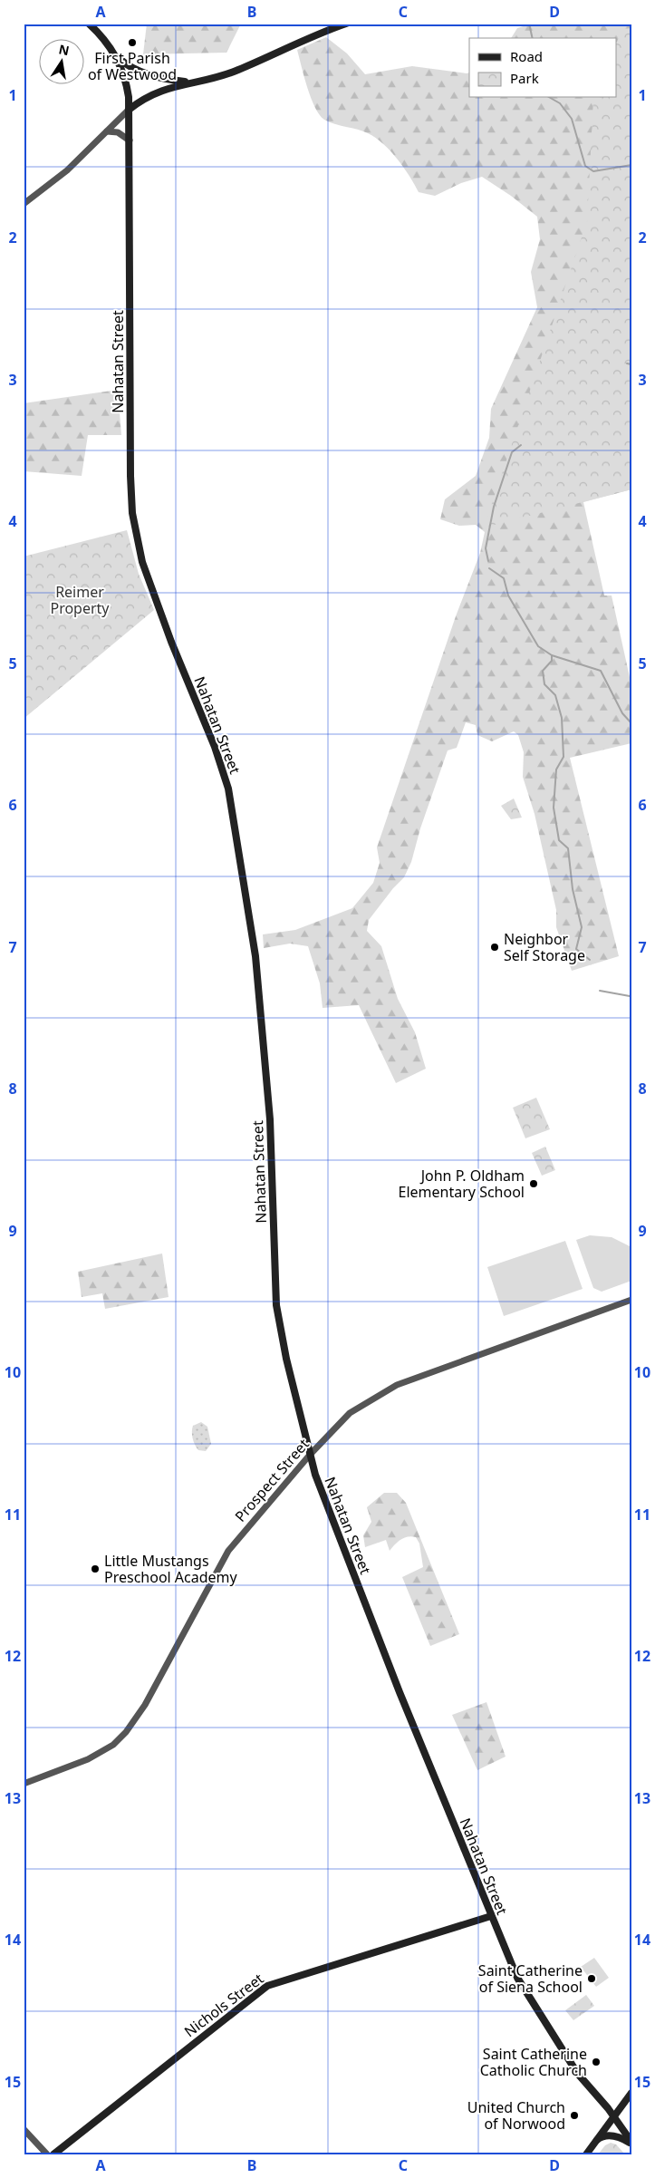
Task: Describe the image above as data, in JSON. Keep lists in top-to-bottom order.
{
  "streets": {
    "main road": ["Nahatan Street", "Nichols Street"],
    "street": ["Prospect Street"]
  },
  "crossings": [
    ["Nahatan Street", "Prospect Street"],
    ["Nahatan Street", "Nichols Street"]
  ],
  "parks": ["Reimer Property"],
  "places": [
    "First Parish of Westwood",
    "Neighbor Self Storage",
    "John P. Oldham Elementary School",
    "Little Mustangs Preschool Academy",
    "Saint Catherine of Siena School",
    "Saint Catherine Catholic Church",
    "United Church of Norwood"
  ],
  "legend": ["Road", "Park"],
  "north": "top",
  "grid": {
    "columns": [
      "A",
      "B",
      "C",
      "D"
    ],
    "rows": [
      "1",
      "2",
      "3",
      "4",
      "5",
      "6",
      "7",
      "8",
      "9",
      "10",
      "11",
      "12",
      "13",
      "14",
      "15"
    ]
  }
}
